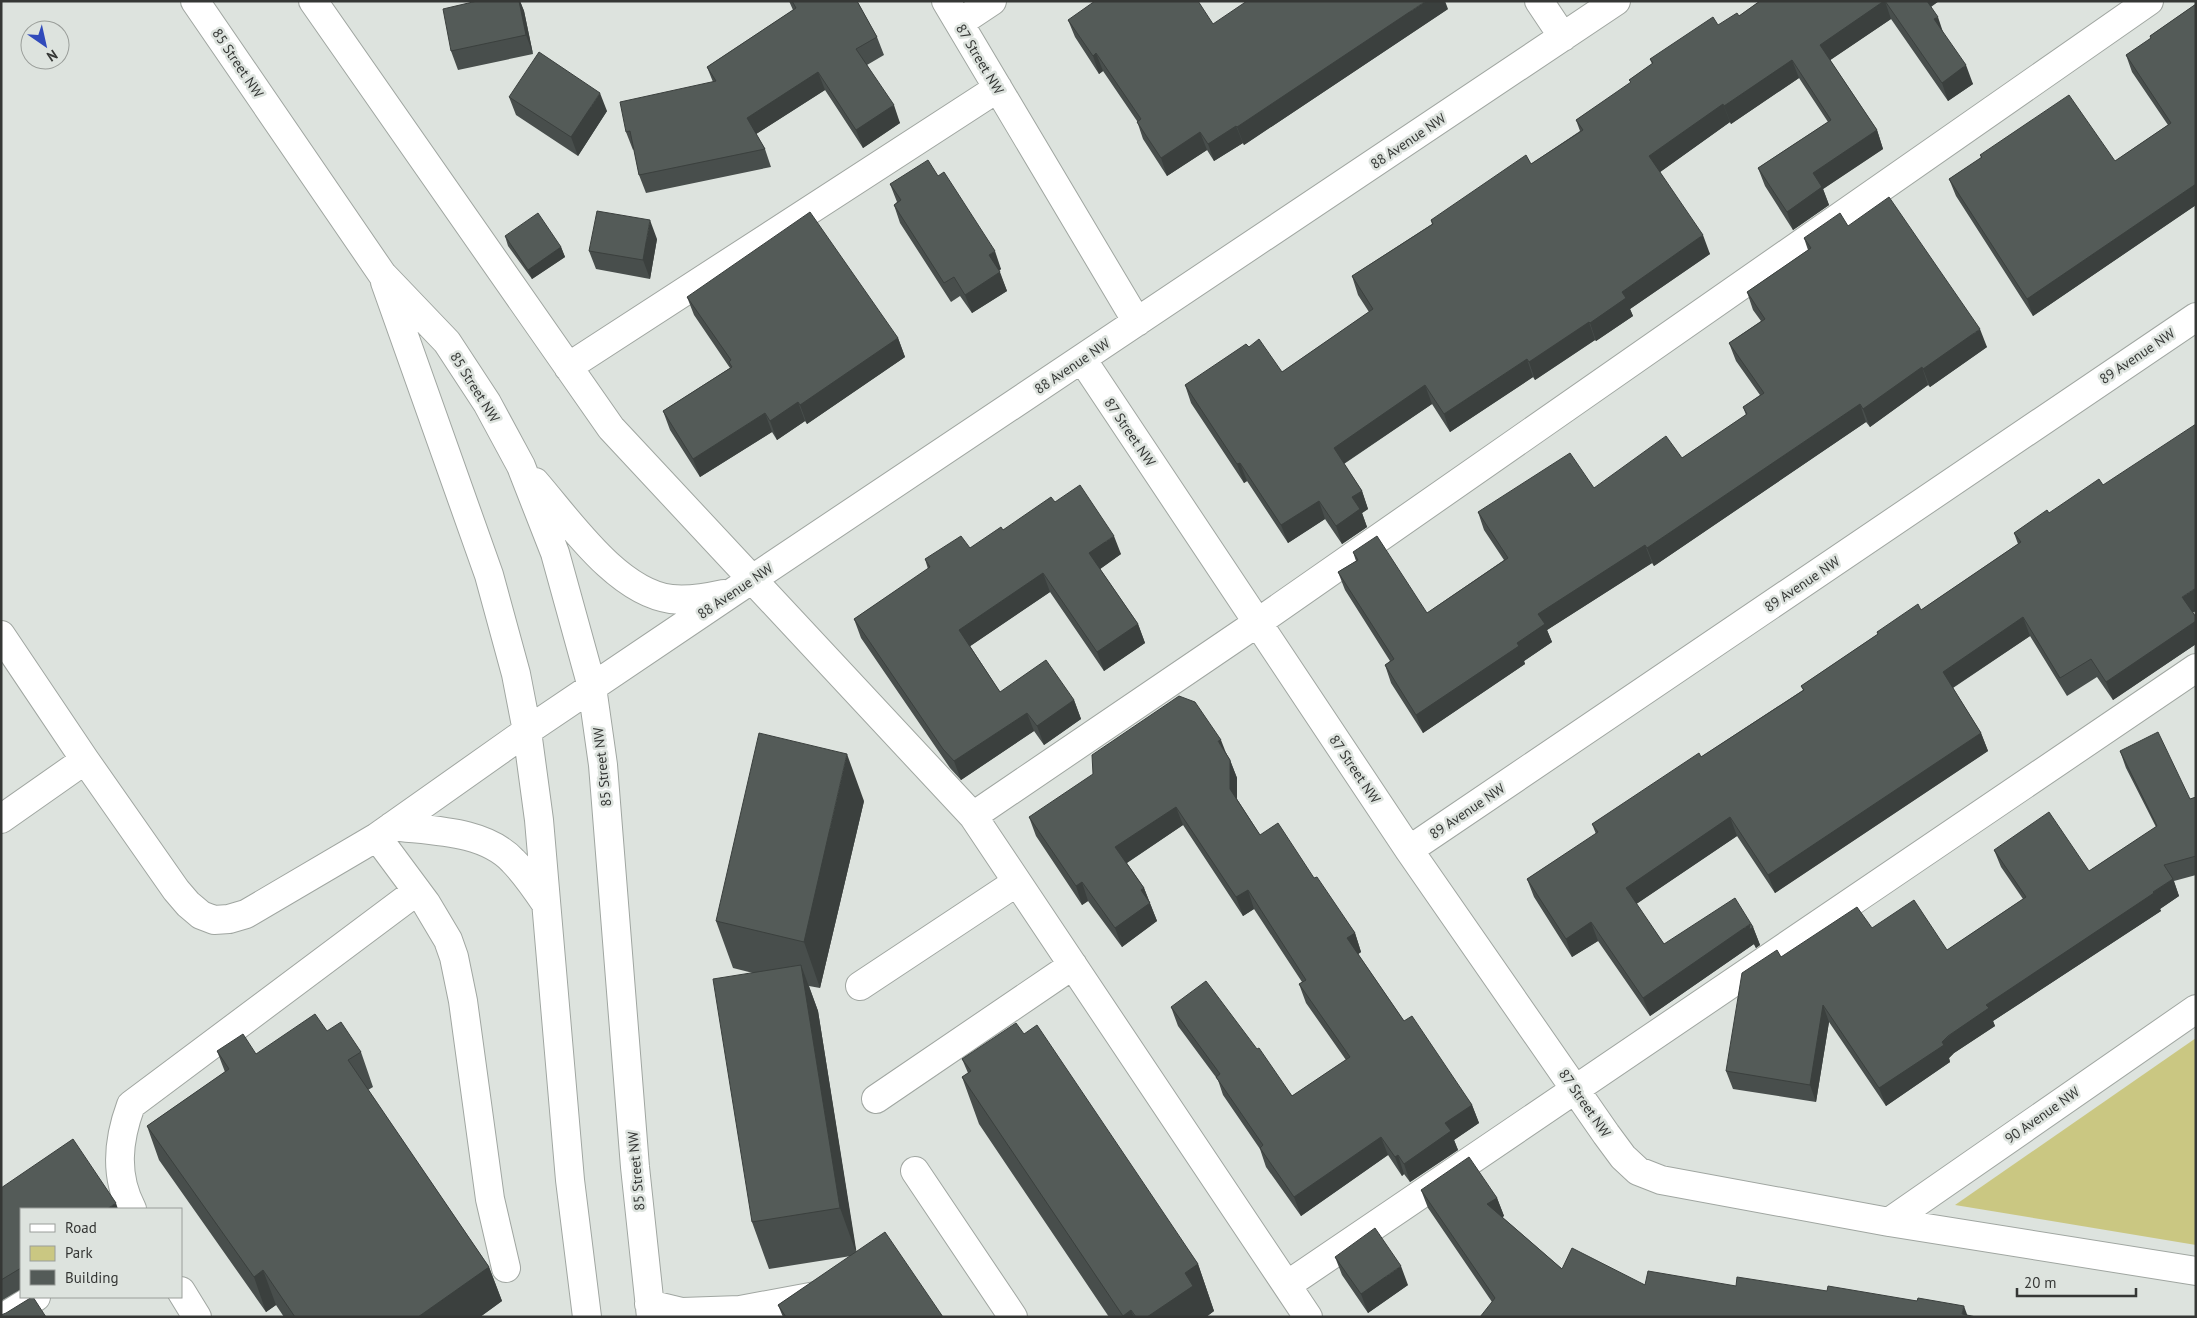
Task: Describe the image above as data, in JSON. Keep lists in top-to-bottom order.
{
  "streets": {
    "street": [
      "87 Street NW",
      "85 Street NW",
      "88 Avenue NW",
      "89 Avenue NW",
      "90 Avenue NW"
    ]
  },
  "crossings": [
    ["87 Street NW", "88 Avenue NW"],
    ["87 Street NW", "89 Avenue NW"],
    ["87 Street NW", "90 Avenue NW"],
    ["85 Street NW", "88 Avenue NW"]
  ],
  "legend": ["Road", "Park", "Building"],
  "scale_bar": "20 m",
  "north": "bottom right"
}
